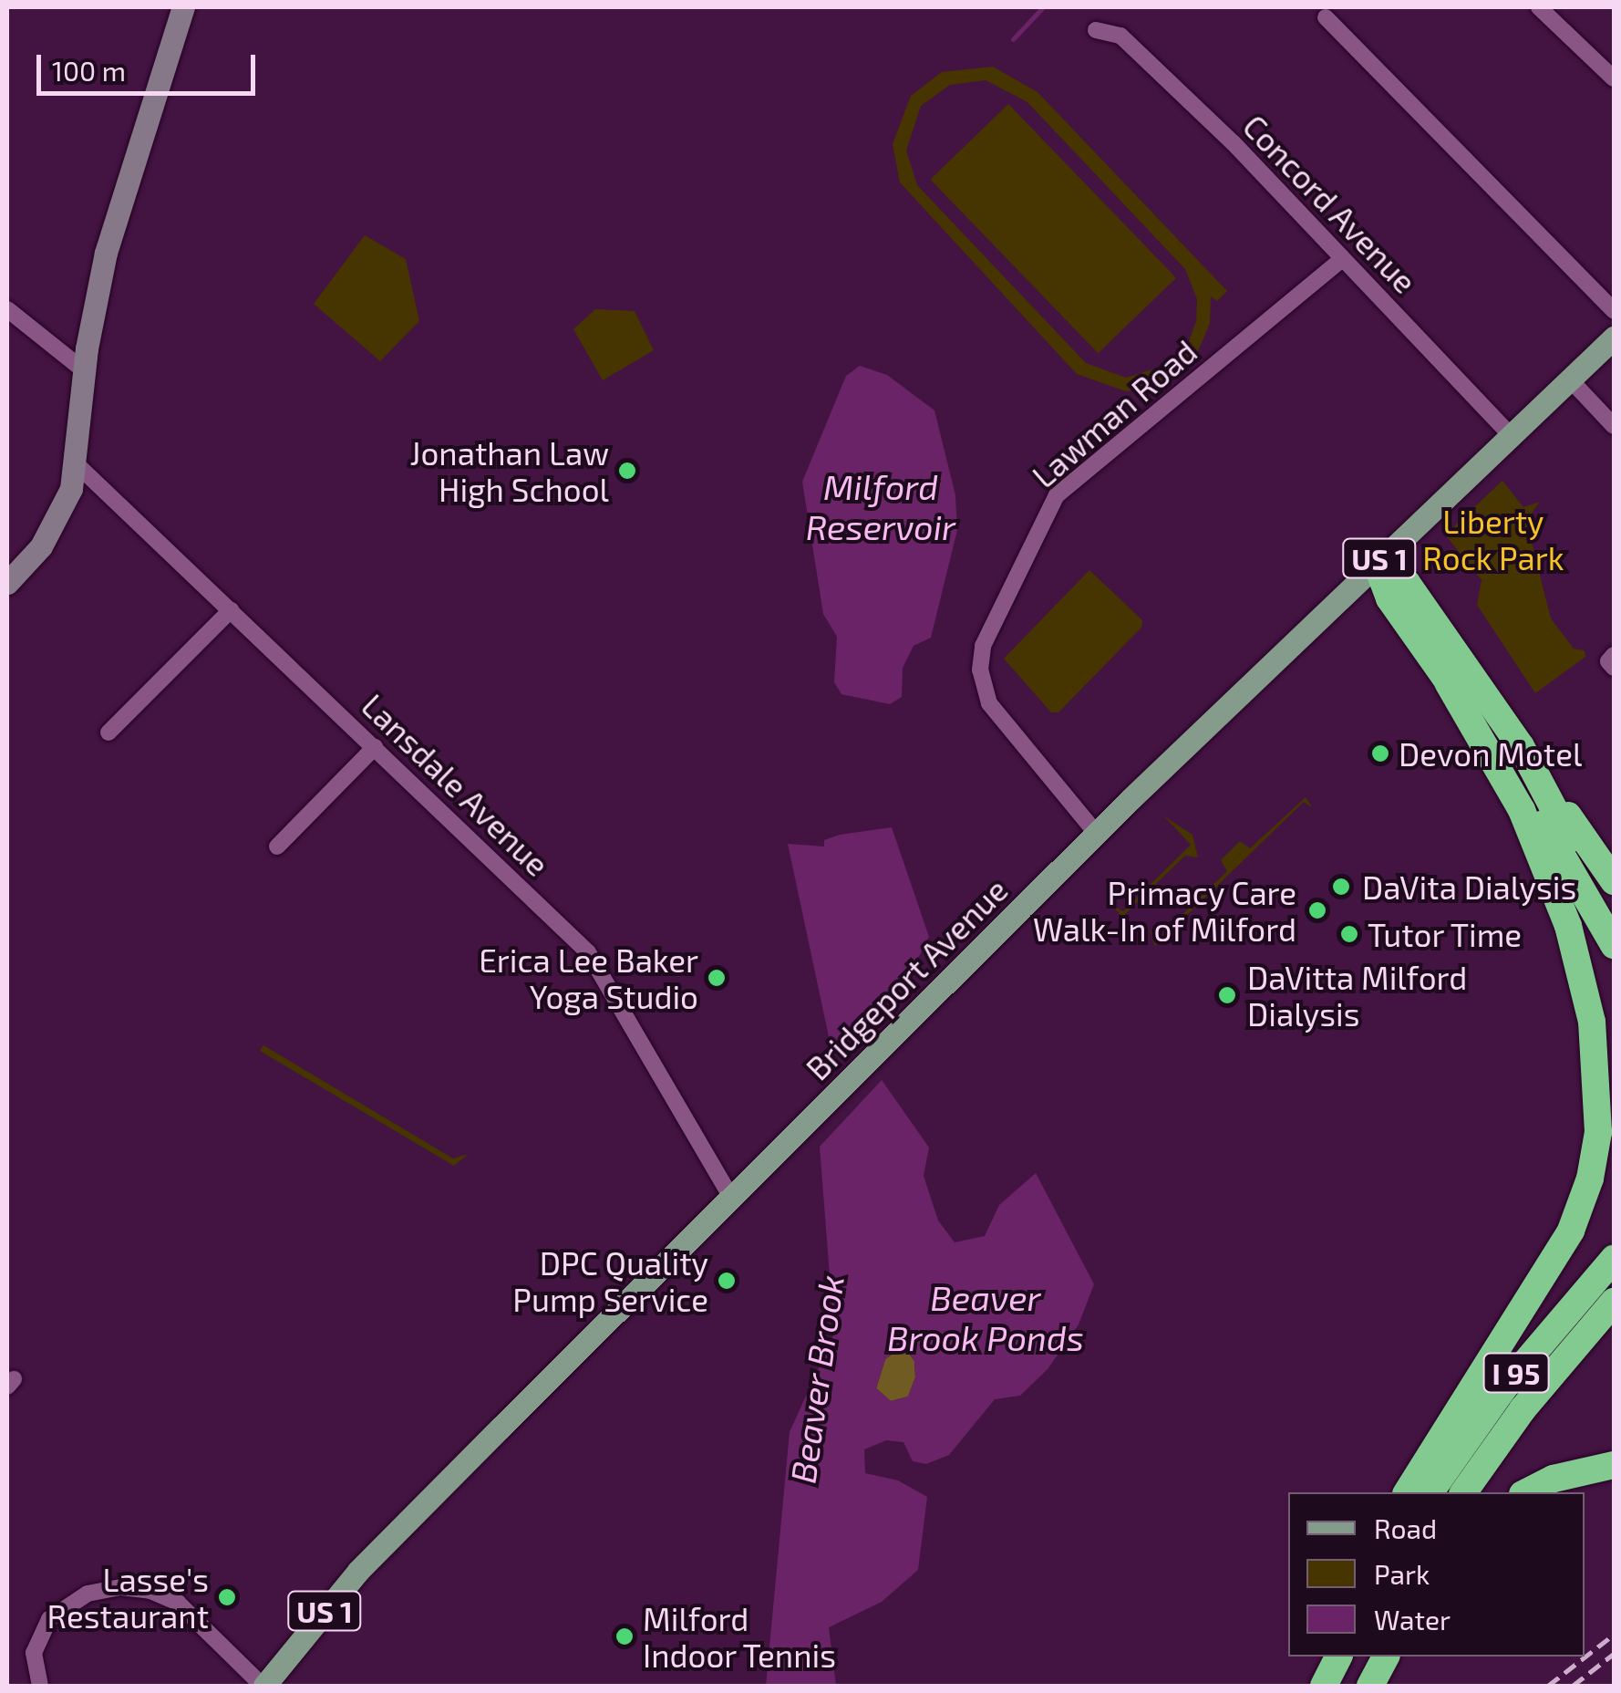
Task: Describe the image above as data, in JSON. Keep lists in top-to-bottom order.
{
  "streets": {
    "highway": ["I 95"],
    "main road": ["US 1", "Bridgeport Avenue"],
    "street": ["Concord Avenue", "Lawman Road", "Lansdale Avenue"]
  },
  "crossings": [
    ["Concord Avenue", "Lawman Road"],
    ["Concord Avenue", "Bridgeport Avenue"],
    ["Lawman Road", "Bridgeport Avenue"],
    ["Lansdale Avenue", "Bridgeport Avenue"]
  ],
  "water": ["Milford Reservoir", "Beaver Brook Ponds", "Beaver Brook"],
  "parks": ["Liberty Rock Park"],
  "places": [
    "Jonathan Law High School",
    "Devon Motel",
    "DaVita Dialysis",
    "Primacy Care Walk-In of Milford",
    "Tutor Time",
    "Erica Lee Baker Yoga Studio",
    "DaVitta Milford Dialysis",
    "DPC Quality Pump Service",
    "Lasse's Restaurant",
    "Milford Indoor Tennis"
  ],
  "legend": ["Road", "Park", "Water"],
  "scale_bar": "100 m"
}
